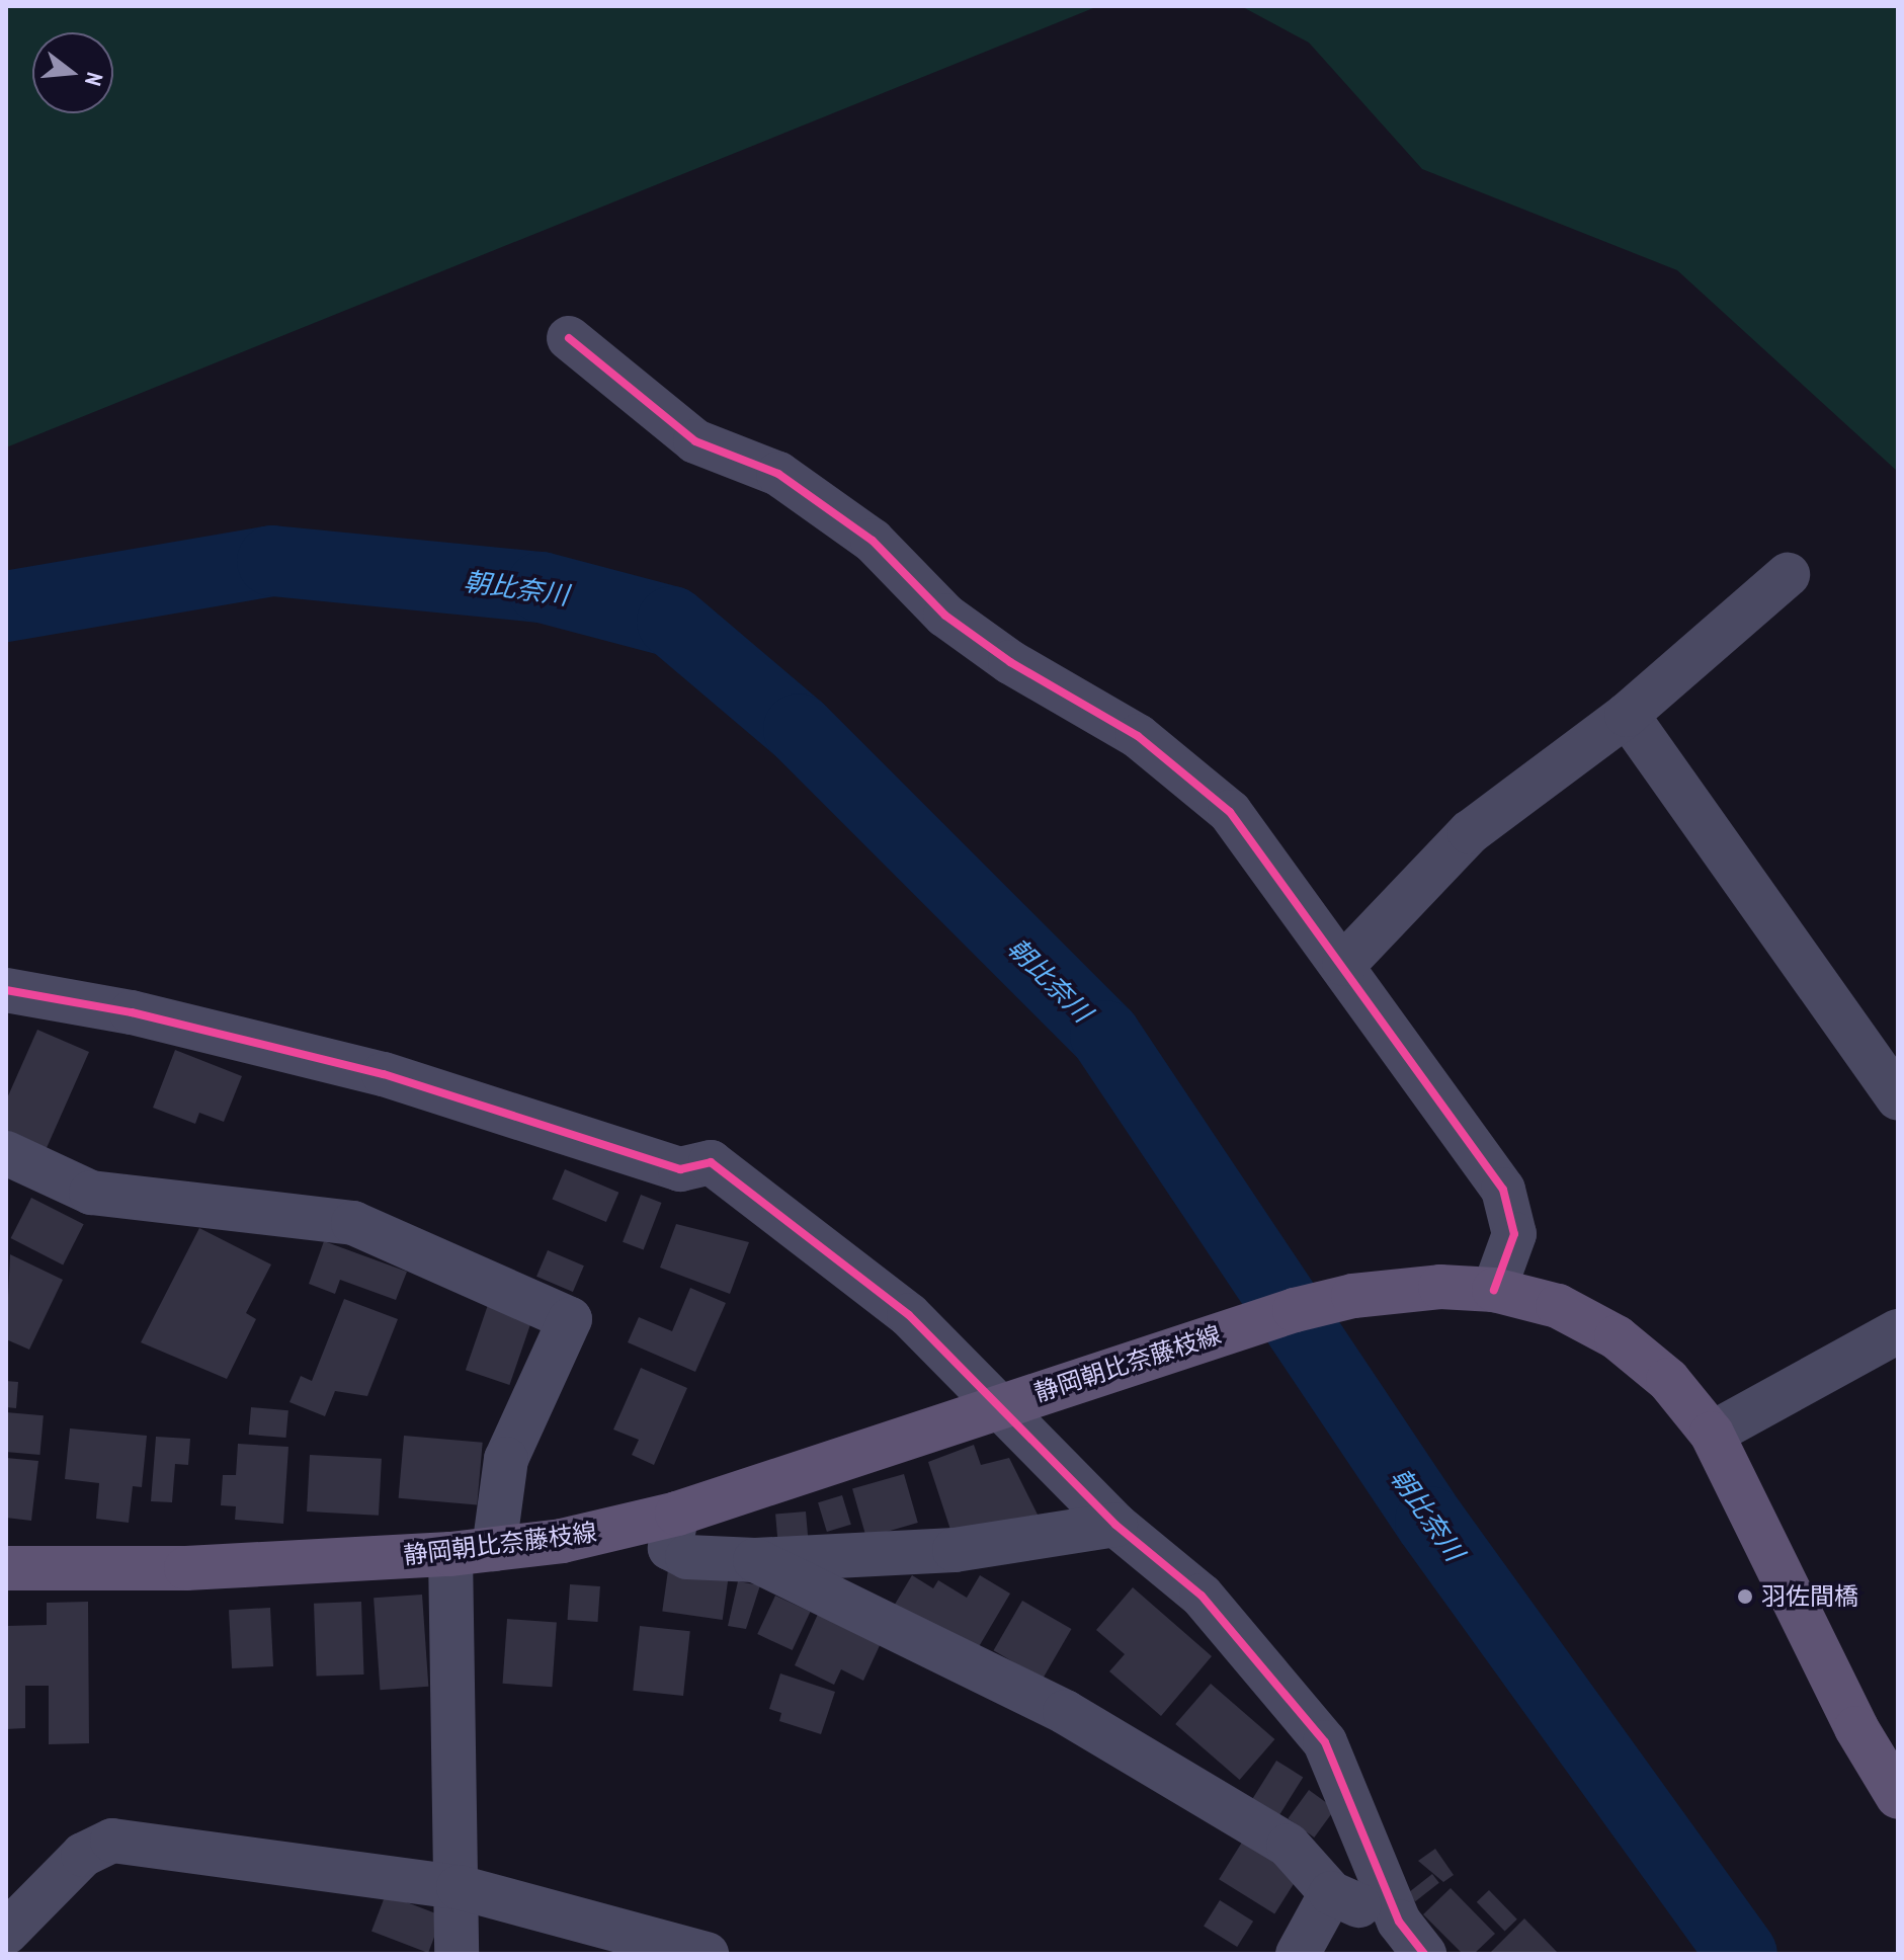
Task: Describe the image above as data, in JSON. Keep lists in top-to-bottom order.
{
  "streets": {
    "main road": ["静岡朝比奈藤枝線"]
  },
  "water": ["朝比奈川"],
  "places": ["羽佐間橋"],
  "north": "right"
}
